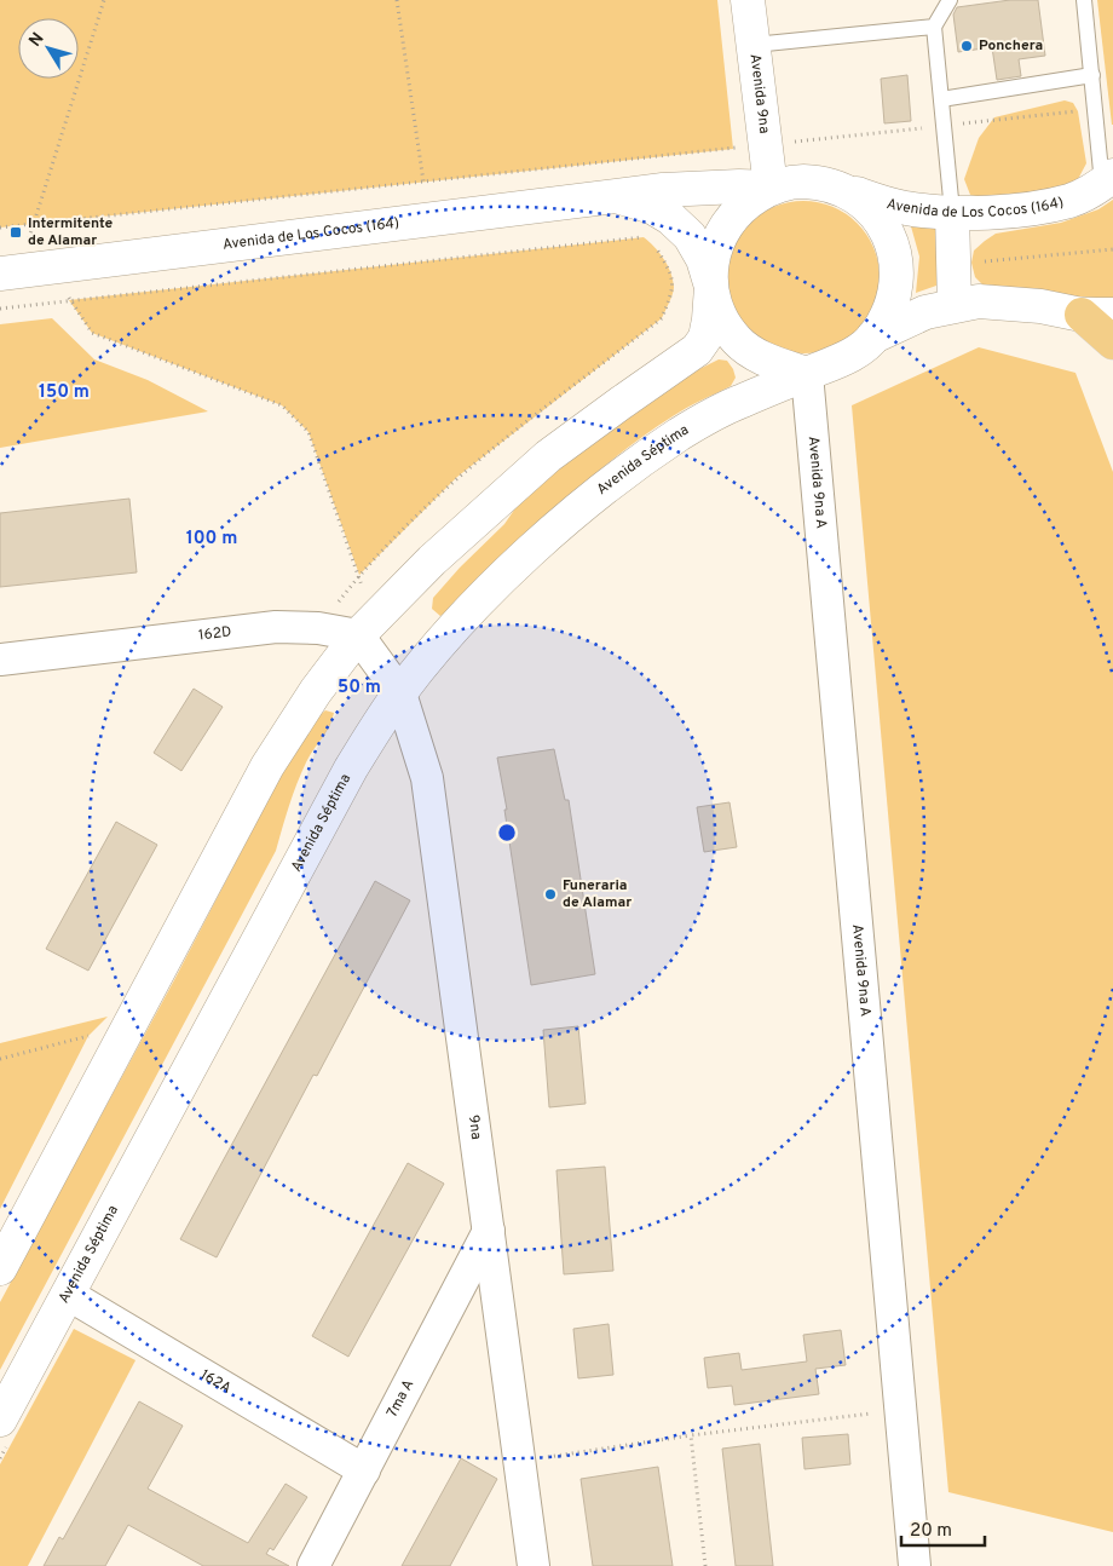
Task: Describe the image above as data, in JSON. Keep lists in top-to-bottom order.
{
  "streets": {
    "main road": ["Avenida 9na", "Avenida de Los Cocos (164)", "Avenida Séptima"],
    "street": [
      "Avenida 9na A",
      "162D",
      "9na",
      "162A",
      "7ma A"
    ]
  },
  "crossings": [
    ["Avenida 9na", "Avenida de Los Cocos (164)"],
    ["Avenida 9na", "Avenida Séptima"],
    ["Avenida 9na", "Avenida 9na A"],
    ["Avenida de Los Cocos (164)", "Avenida Séptima"],
    ["Avenida de Los Cocos (164)", "Avenida 9na A"],
    ["Avenida Séptima", "Avenida 9na A"],
    ["Avenida Séptima", "9na"],
    ["Avenida Séptima", "162A"],
    ["9na", "7ma A"],
    ["162A", "7ma A"]
  ],
  "places": {
    "other": ["Ponchera", "Funeraria de Alamar"],
    "transit": ["Intermitente de Alamar"]
  },
  "scale_bar": "20 m",
  "north": "top left",
  "rings": ["150 m", "100 m", "50 m"]
}
